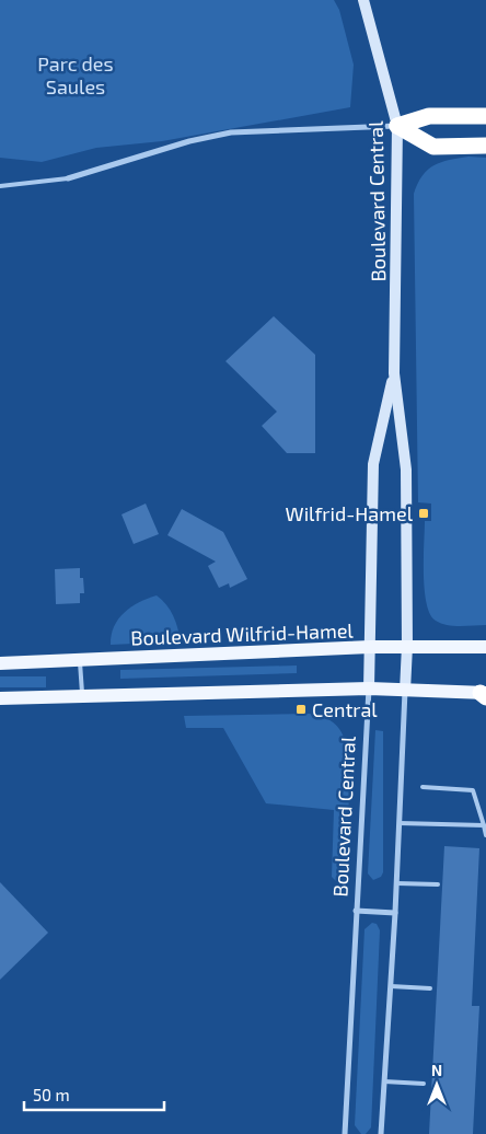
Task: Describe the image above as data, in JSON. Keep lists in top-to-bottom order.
{
  "streets": {
    "main road": ["Boulevard Wilfrid-Hamel"],
    "street": ["Boulevard Central"]
  },
  "crossings": [
    ["Boulevard Central", "Boulevard Wilfrid-Hamel"]
  ],
  "parks": ["Parc des Saules"],
  "places": {
    "transit": ["Wilfrid-Hamel", "Central"]
  },
  "scale_bar": "50 m",
  "north": "top"
}
